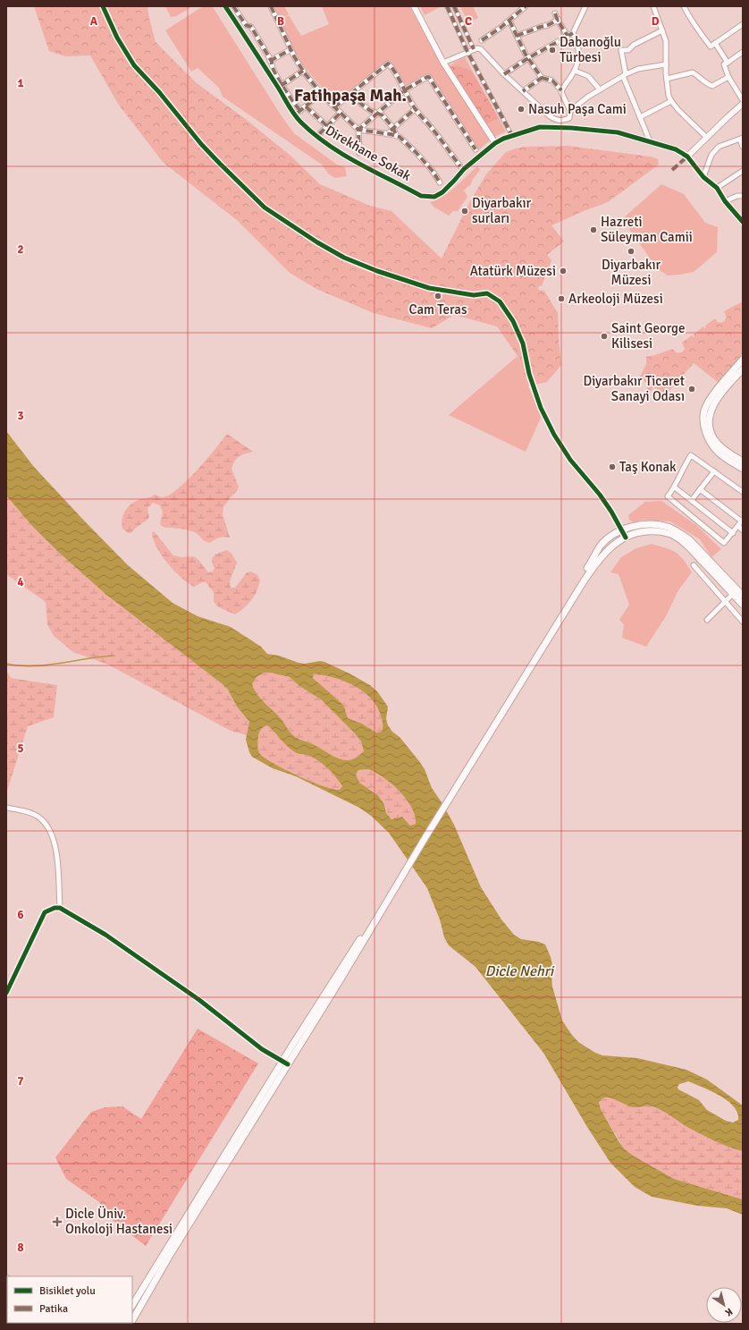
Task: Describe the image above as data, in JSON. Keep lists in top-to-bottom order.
{
  "streets": {
    "street": ["Direkhane Sokak"]
  },
  "districts": ["Fatihpaşa Mah."],
  "water": ["Dicle Nehri"],
  "places": {
    "other": [
      "Dabanoğlu Türbesi",
      "Nasuh Paşa Cami",
      "Diyarbakır surları",
      "Hazreti Süleyman Camii",
      "Diyarbakır Müzesi",
      "Atatürk Müzesi",
      "Cam Teras",
      "Arkeoloji Müzesi",
      "Saint George Kilisesi",
      "Diyarbakır Ticaret Sanayi Odası",
      "Taş Konak"
    ],
    "health": ["Dicle Üniv. Onkoloji Hastanesi"]
  },
  "legend": ["Bisiklet yolu", "Patika"],
  "north": "bottom right",
  "grid": {
    "columns": [
      "A",
      "B",
      "C",
      "D"
    ],
    "rows": [
      "1",
      "2",
      "3",
      "4",
      "5",
      "6",
      "7",
      "8"
    ]
  }
}
